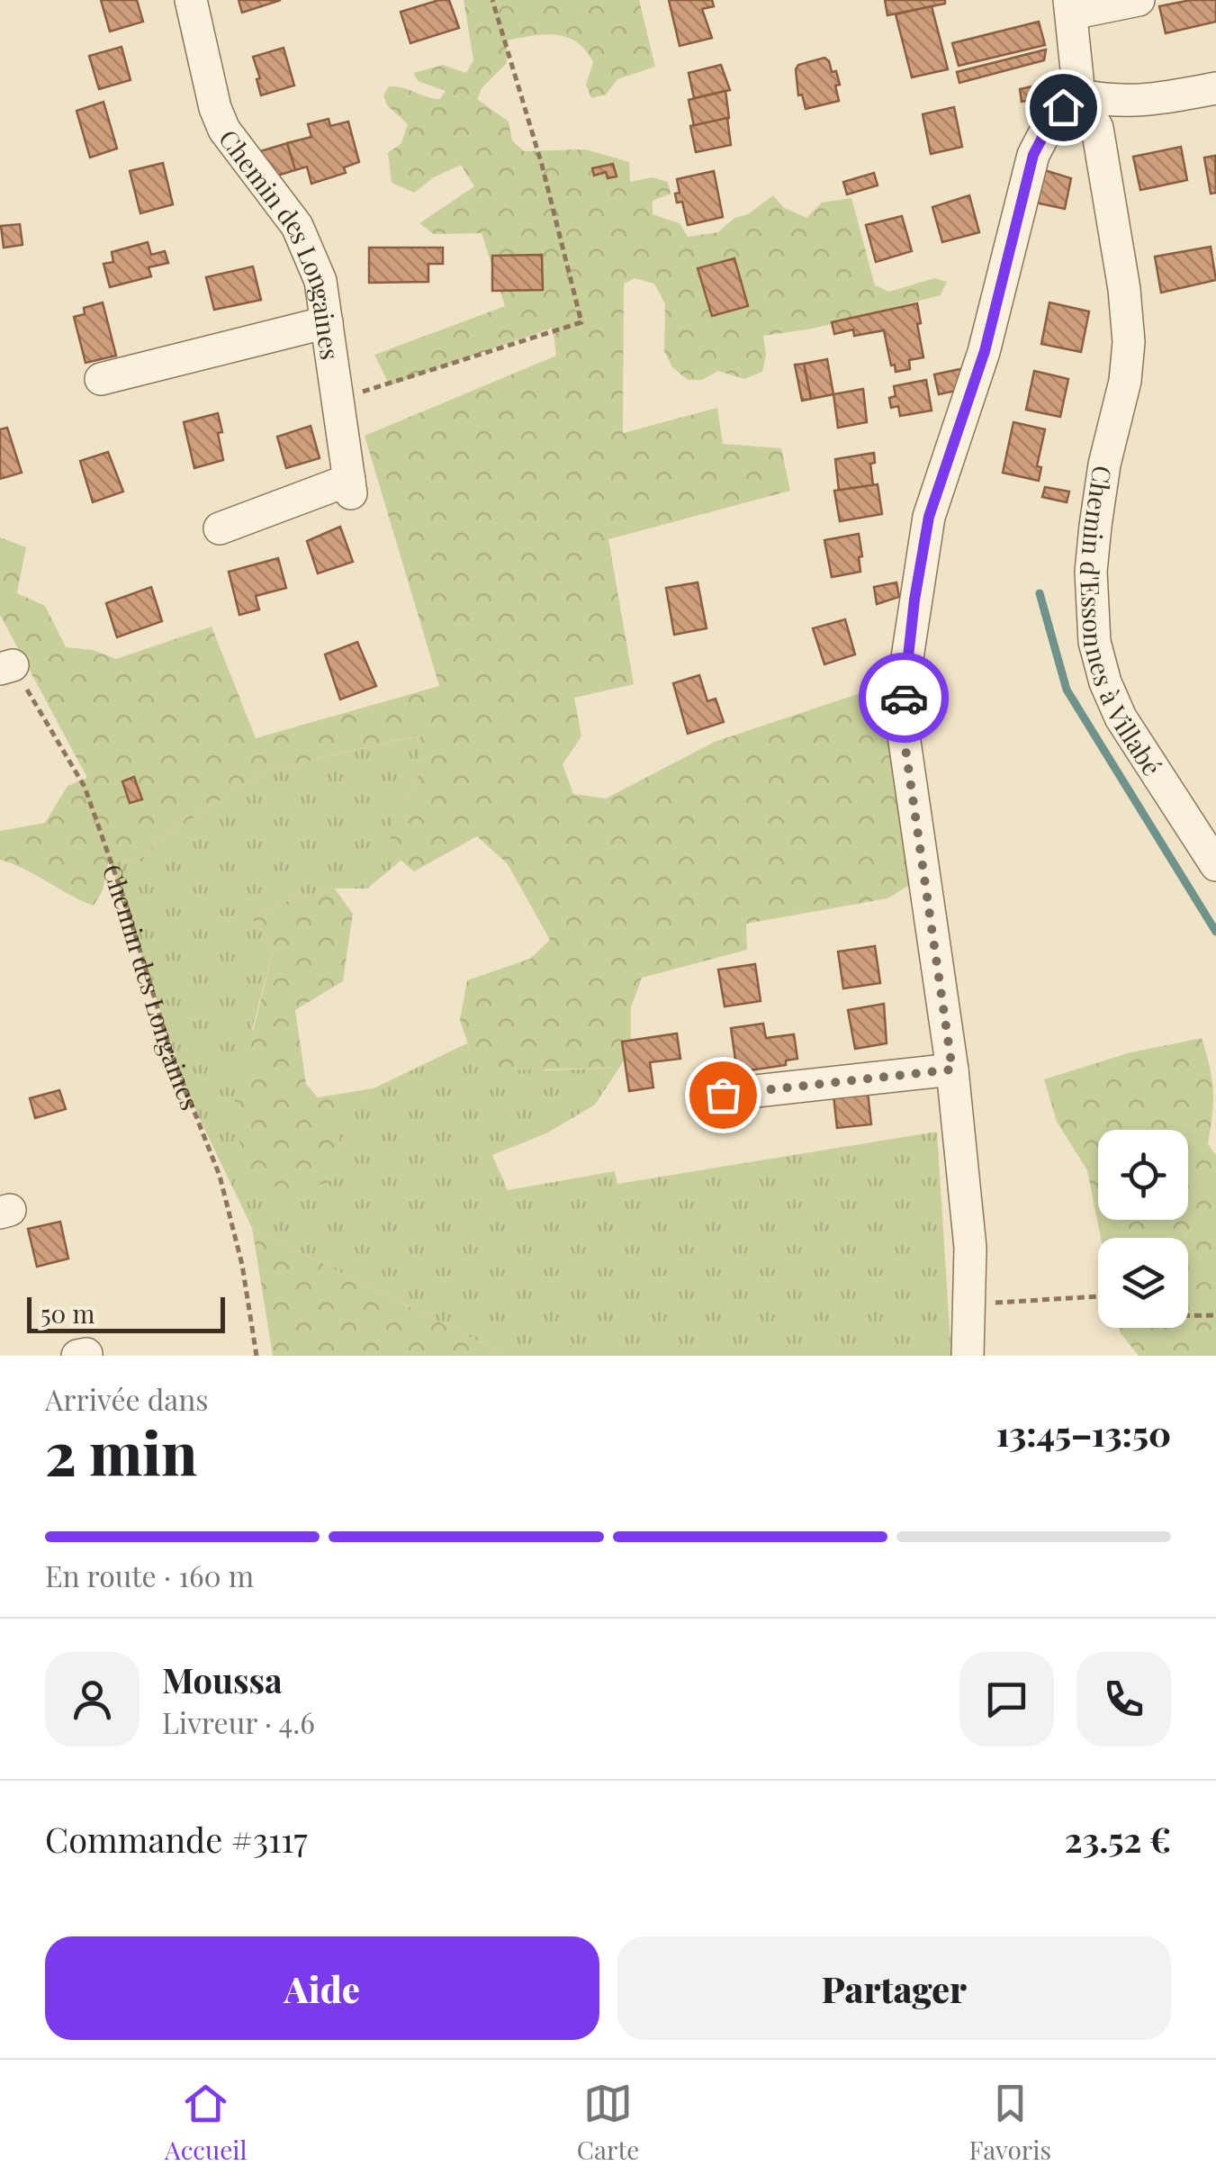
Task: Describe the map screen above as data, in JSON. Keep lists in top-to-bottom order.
{
  "streets": {
    "street": ["Chemin des Longaines", "Chemin d'Essonnes à Villabé"]
  },
  "scale_bar": "50 m",
  "page": {
    "scale": "50 m",
    "heading": ["2 min", "Arrivée dans", "13:45–13:50"],
    "panel": [
      "Moussa",
      "Livreur · 4.6",
      "Commande #3117",
      "23.52 €"
    ],
    "bar": "En route · 160 m",
    "buttons": ["Aide", "Partager"],
    "tabs": ["Accueil", "Carte", "Favoris"]
  }
}
